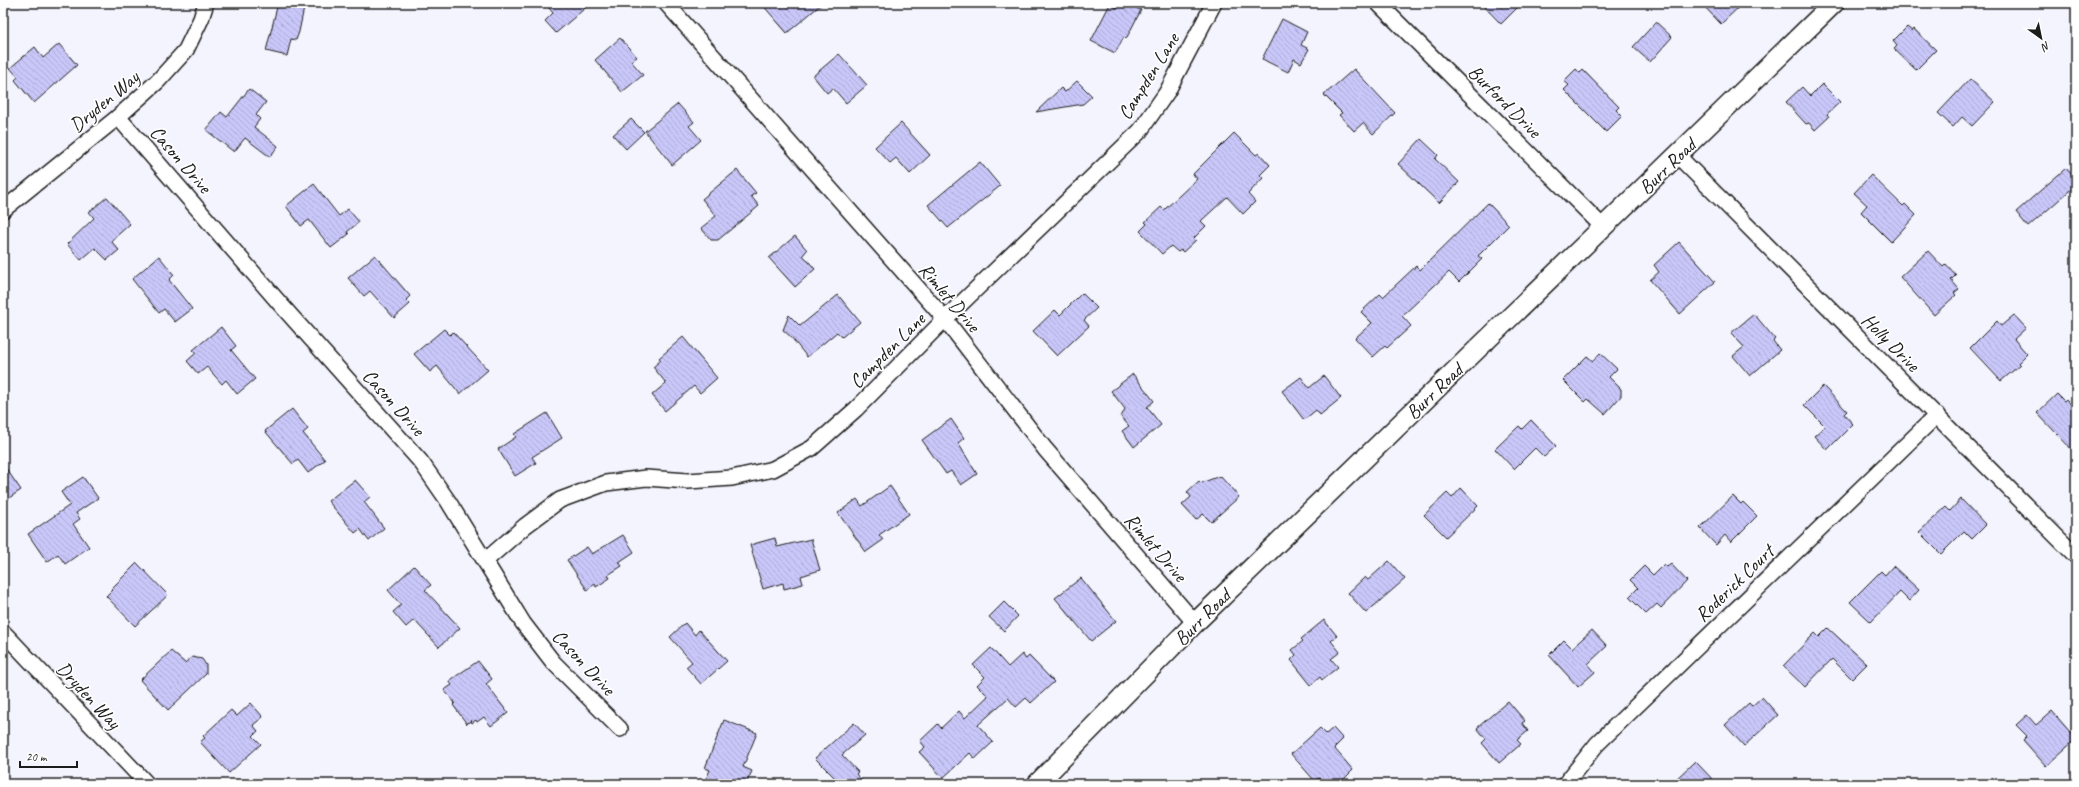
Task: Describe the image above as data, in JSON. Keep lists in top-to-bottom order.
{
  "streets": {
    "street": [
      "Campden Lane",
      "Dryden Way",
      "Burford Drive",
      "Cason Drive",
      "Burr Road",
      "Rimlet Drive",
      "Holly Drive",
      "Roderick Court"
    ]
  },
  "crossings": [
    ["Campden Lane", "Cason Drive"],
    ["Campden Lane", "Rimlet Drive"],
    ["Dryden Way", "Cason Drive"],
    ["Burford Drive", "Burr Road"],
    ["Burr Road", "Rimlet Drive"],
    ["Burr Road", "Holly Drive"],
    ["Holly Drive", "Roderick Court"]
  ],
  "scale_bar": "20 m",
  "north": "bottom right"
}
